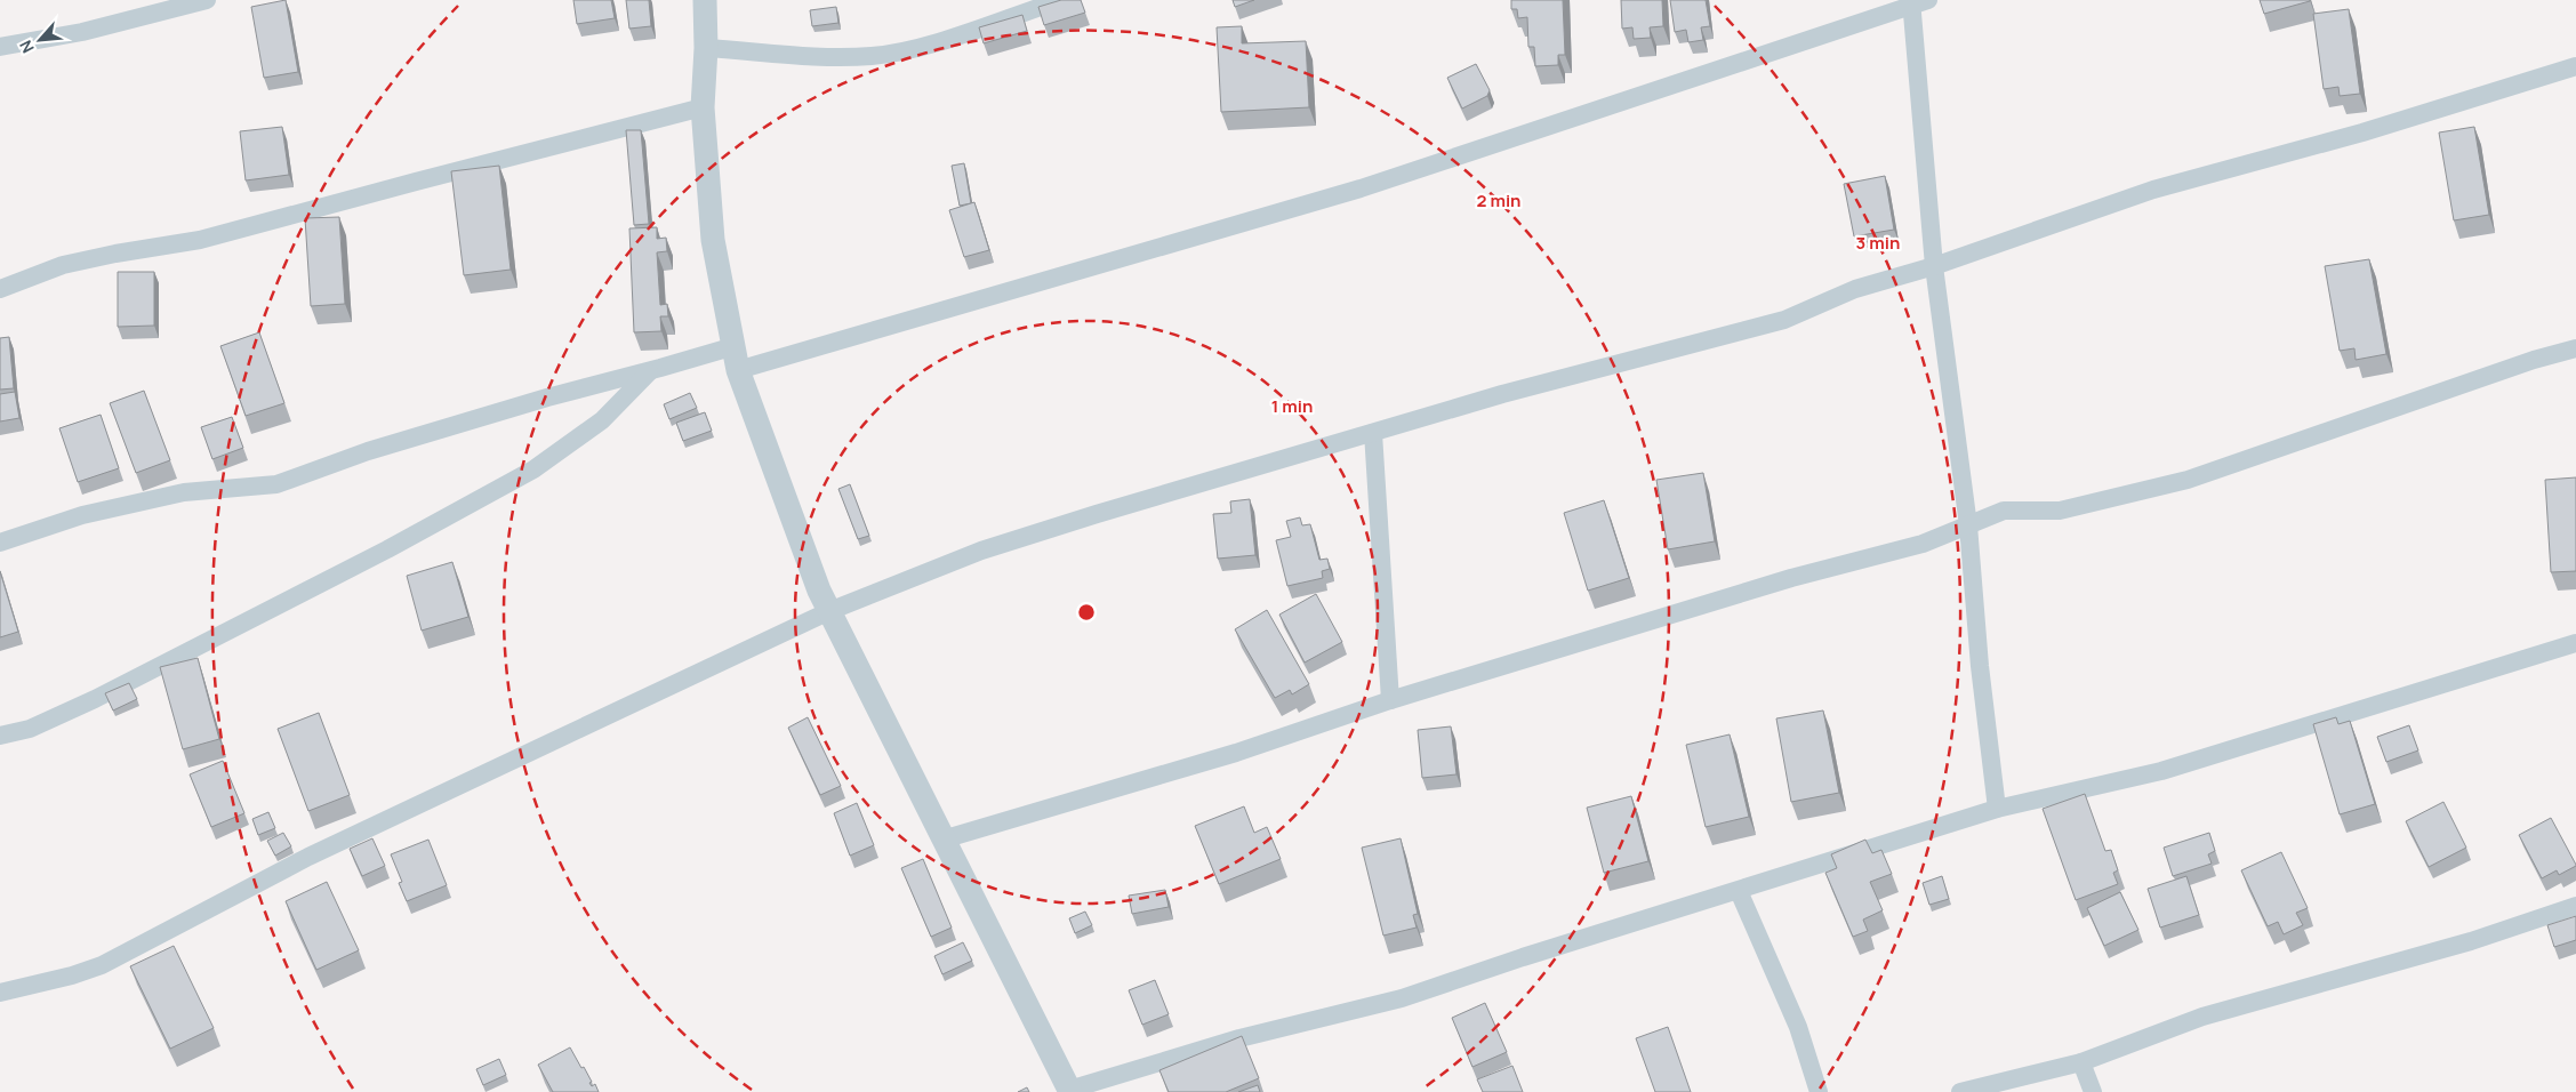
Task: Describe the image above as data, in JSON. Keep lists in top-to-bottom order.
{
  "north": "bottom left",
  "rings": ["2 min", "3 min", "1 min"]
}
